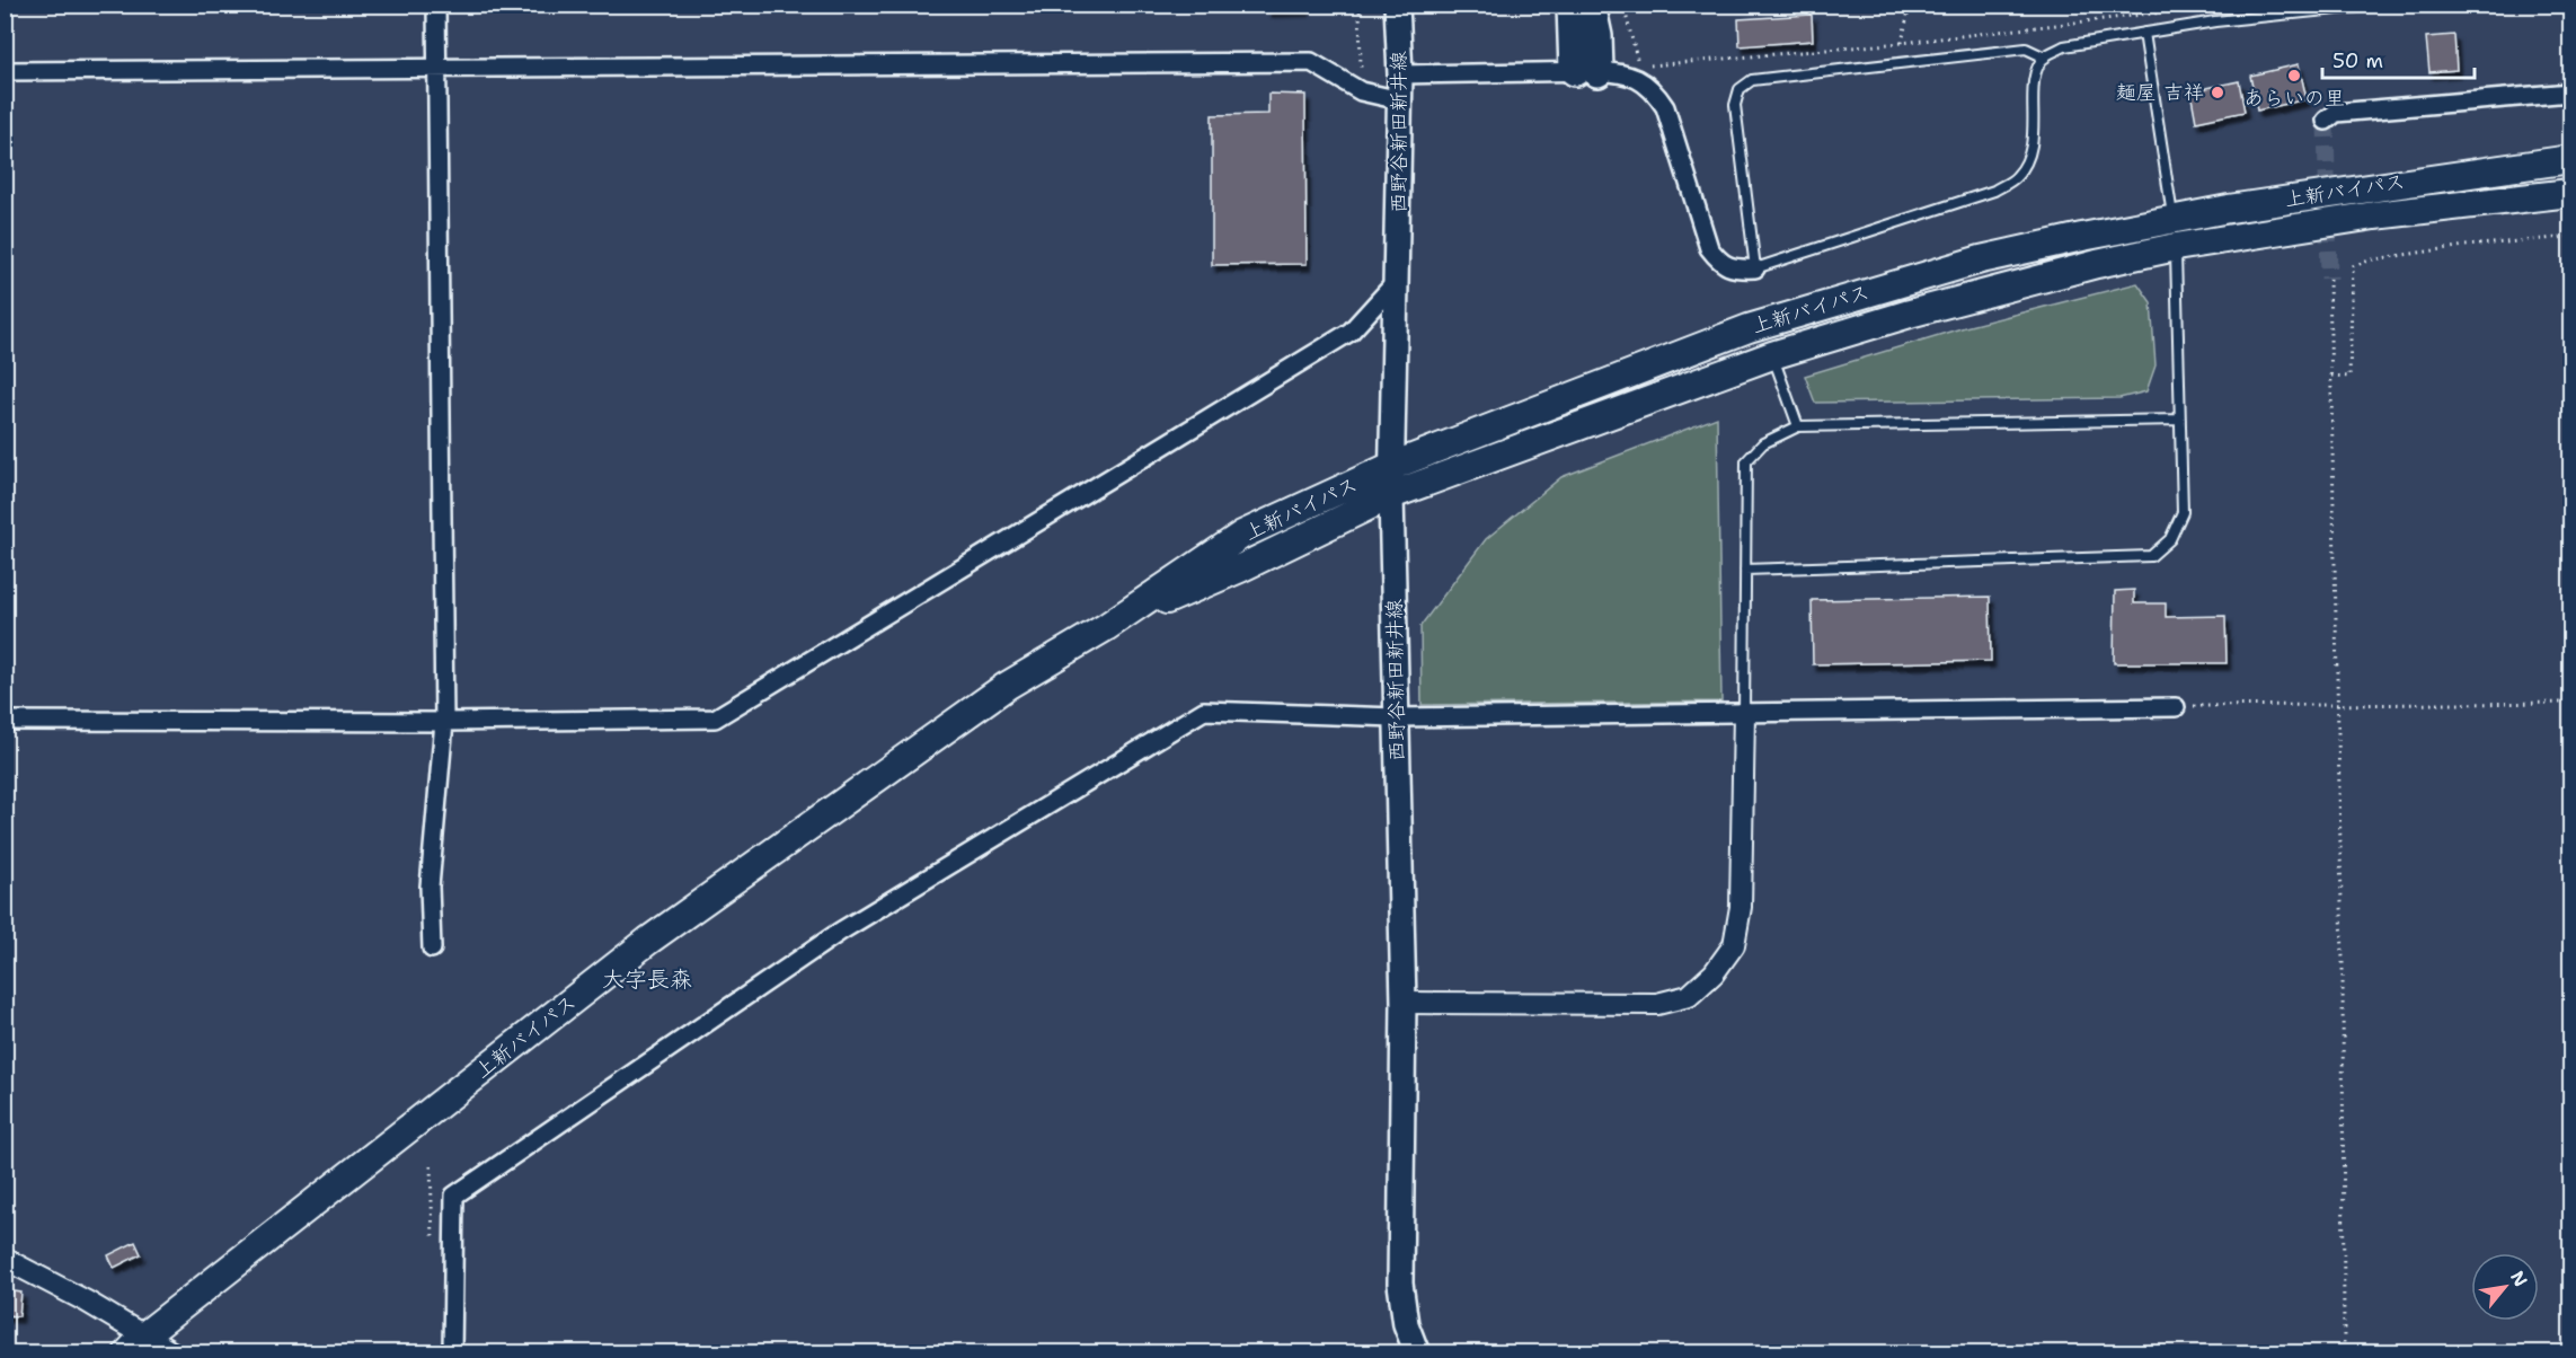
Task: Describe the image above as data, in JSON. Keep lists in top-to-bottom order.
{
  "streets": {
    "highway": ["上新バイパス"],
    "main road": ["西野谷新田新井線"]
  },
  "crossings": [
    ["西野谷新田新井線", "上新バイパス"]
  ],
  "districts": ["大字長森"],
  "places": ["あらいの里", "麺屋 吉祥"],
  "scale_bar": "50 m",
  "north": "top right"
}
